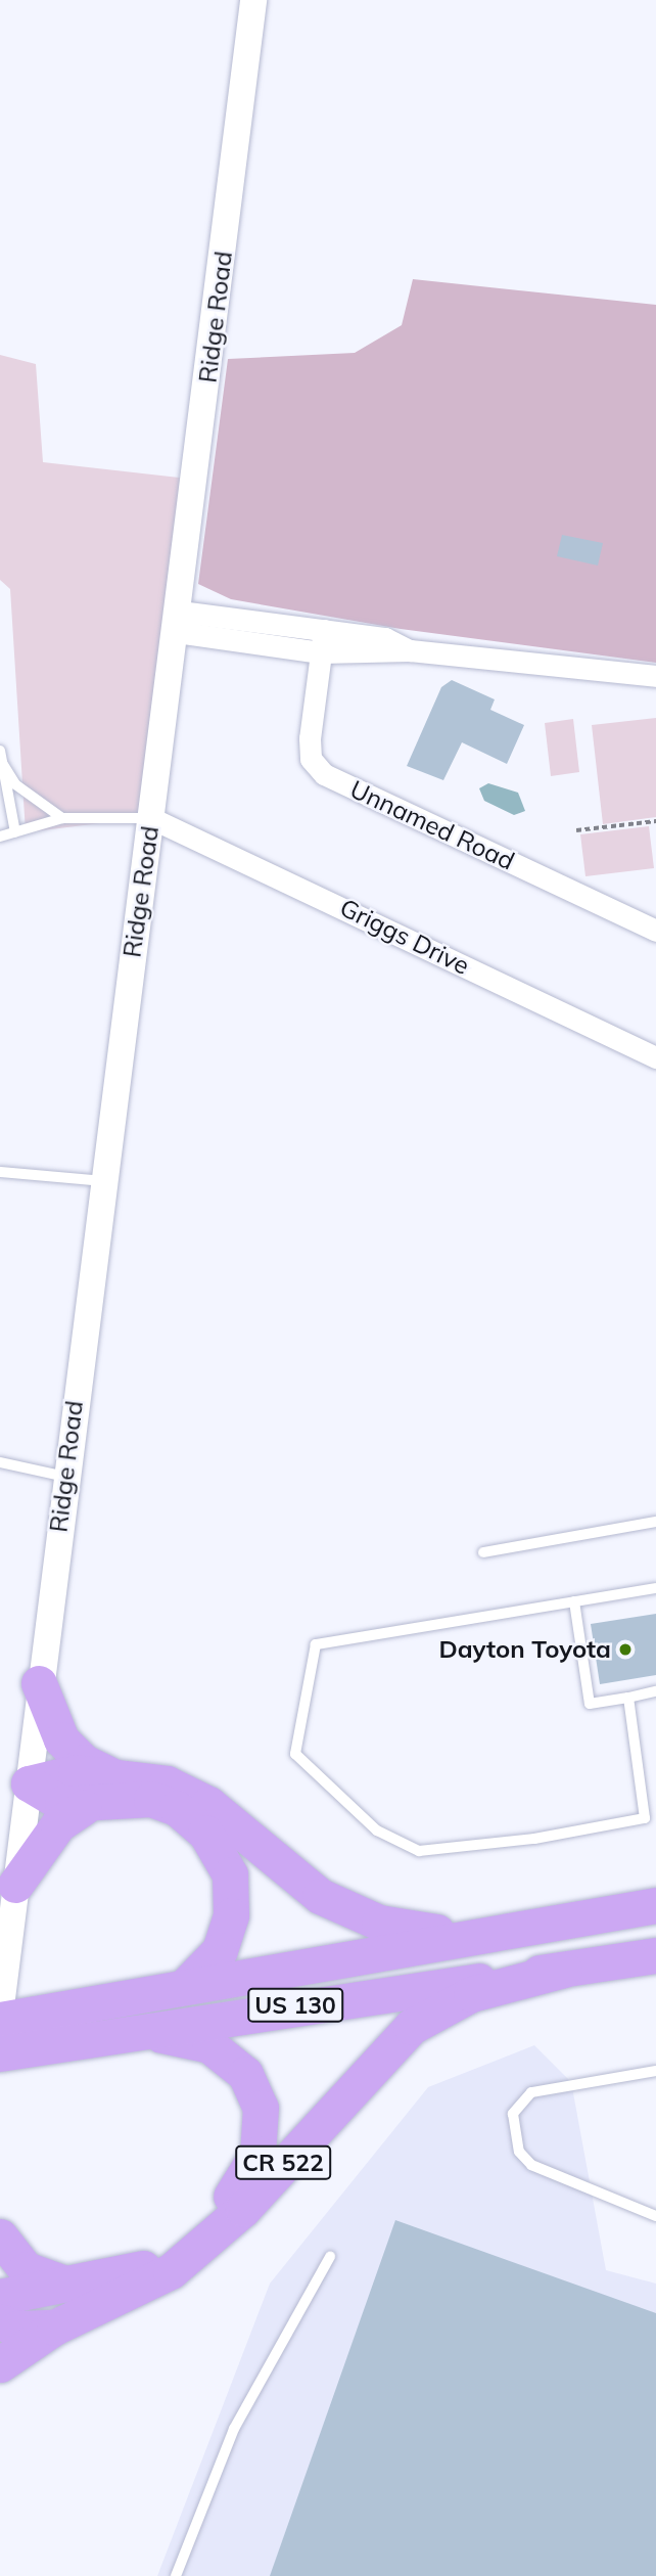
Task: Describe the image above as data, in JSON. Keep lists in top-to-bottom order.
{
  "streets": {
    "highway": ["US 130", "CR 522"],
    "street": ["Ridge Road", "Unnamed Road", "Griggs Drive"]
  },
  "crossings": [
    ["Ridge Road", "Griggs Drive"],
    ["Ridge Road", "US 130"],
    ["US 130", "CR 522"]
  ],
  "places": ["Dayton Toyota"]
}
